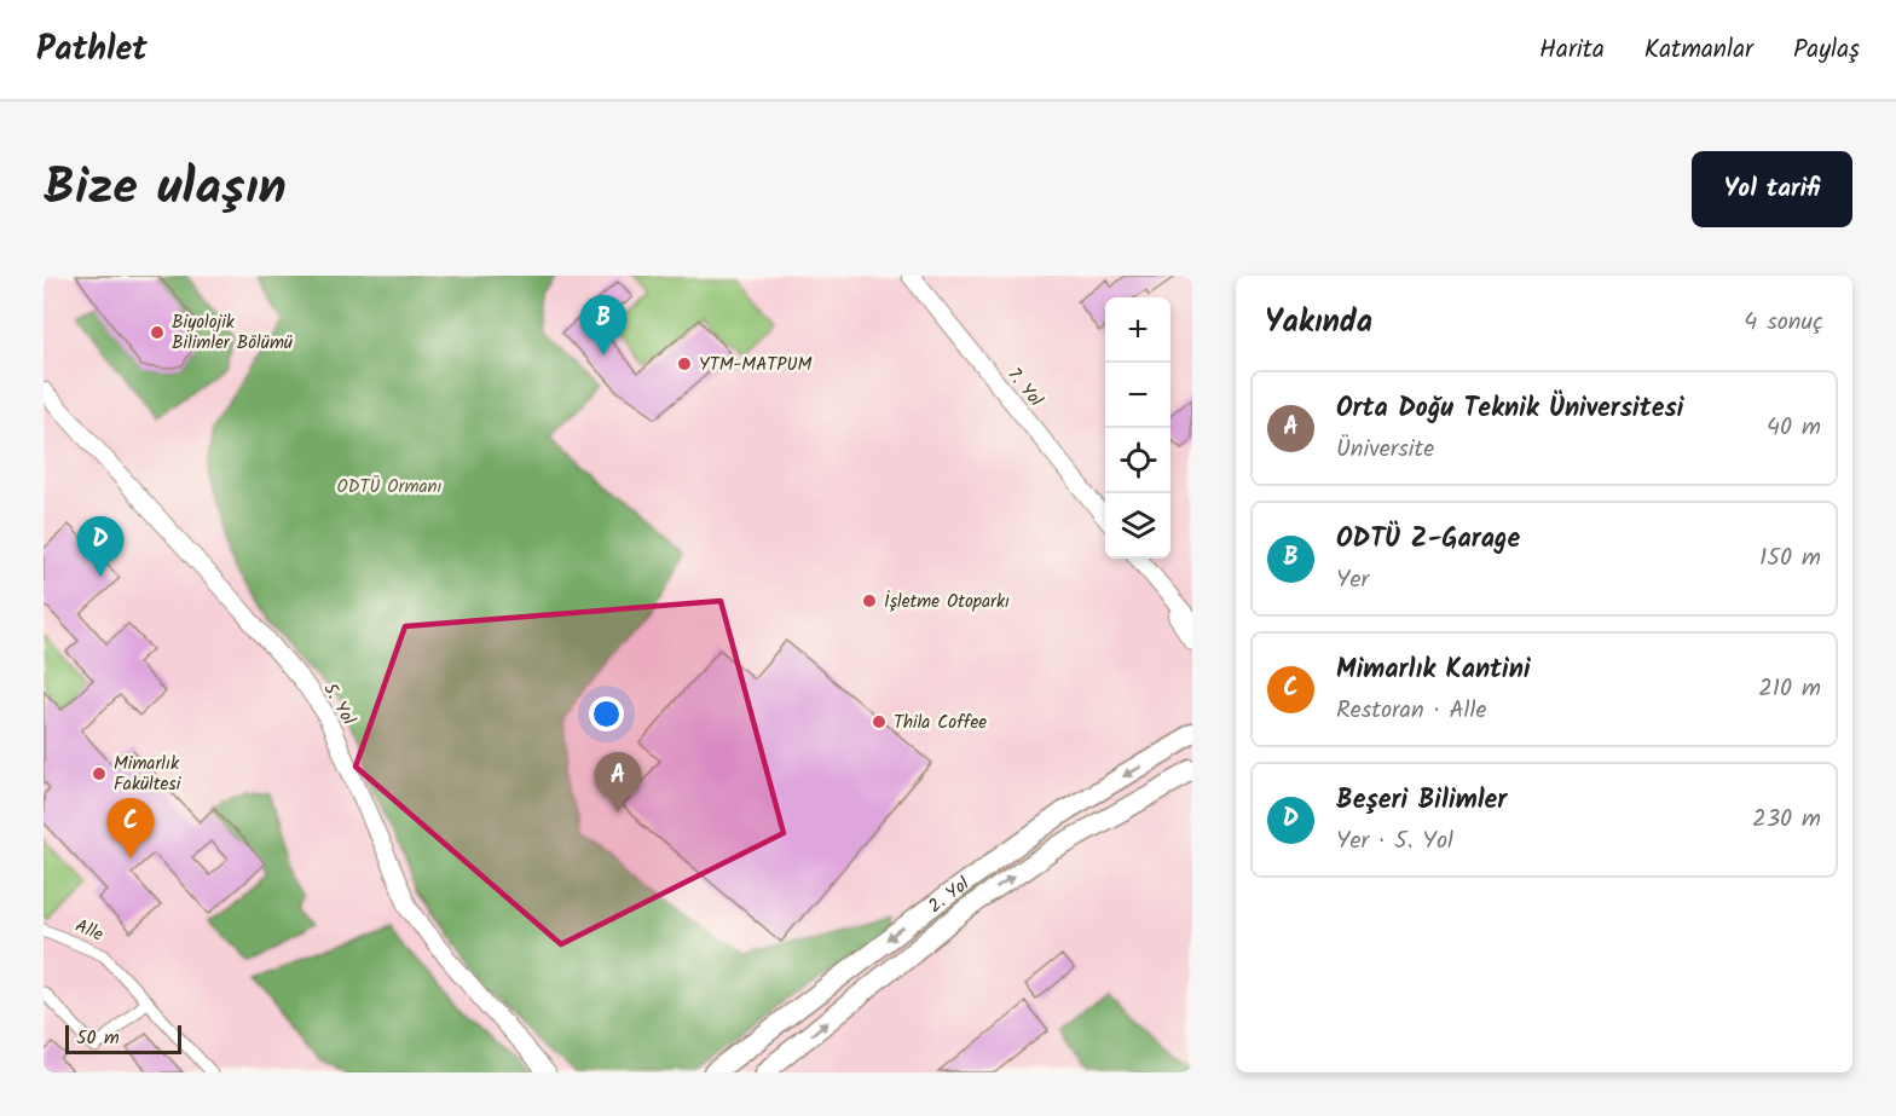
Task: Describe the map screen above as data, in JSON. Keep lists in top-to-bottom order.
{
  "streets": {
    "street": [
      "7. Yol",
      "5. Yol",
      "2. Yol",
      "Alle"
    ]
  },
  "parks": ["ODTÜ Ormanı"],
  "places": [
    "Biyolojik Bilimler Bölümü",
    "YTM-MATPUM",
    "İşletme Otoparkı",
    "Thila Coffee",
    "Mimarlık Fakültesi"
  ],
  "scale_bar": "50 m",
  "page": {
    "header": "Pathlet",
    "nav": ["Harita", "Katmanlar", "Paylaş"],
    "title": "Bize ulaşın",
    "buttons": "Yol tarifi",
    "heading": ["Yakında", "4 sonuç"],
    "pins": [
      "B",
      "D",
      "A",
      "C"
    ],
    "map_buttons": ["+", "−"],
    "list": [
      {
        "mark": "A",
        "name": "Orta Doğu Teknik Üniversitesi",
        "note": "Üniversite",
        "value": "40 m"
      },
      {
        "mark": "B",
        "name": "ODTÜ Z-Garage",
        "note": "Yer",
        "value": "150 m"
      },
      {
        "mark": "C",
        "name": "Mimarlık Kantini",
        "note": "Restoran · Alle",
        "value": "210 m"
      },
      {
        "mark": "D",
        "name": "Beşeri Bilimler",
        "note": "Yer · 5. Yol",
        "value": "230 m"
      }
    ],
    "scale": "50 m"
  }
}
